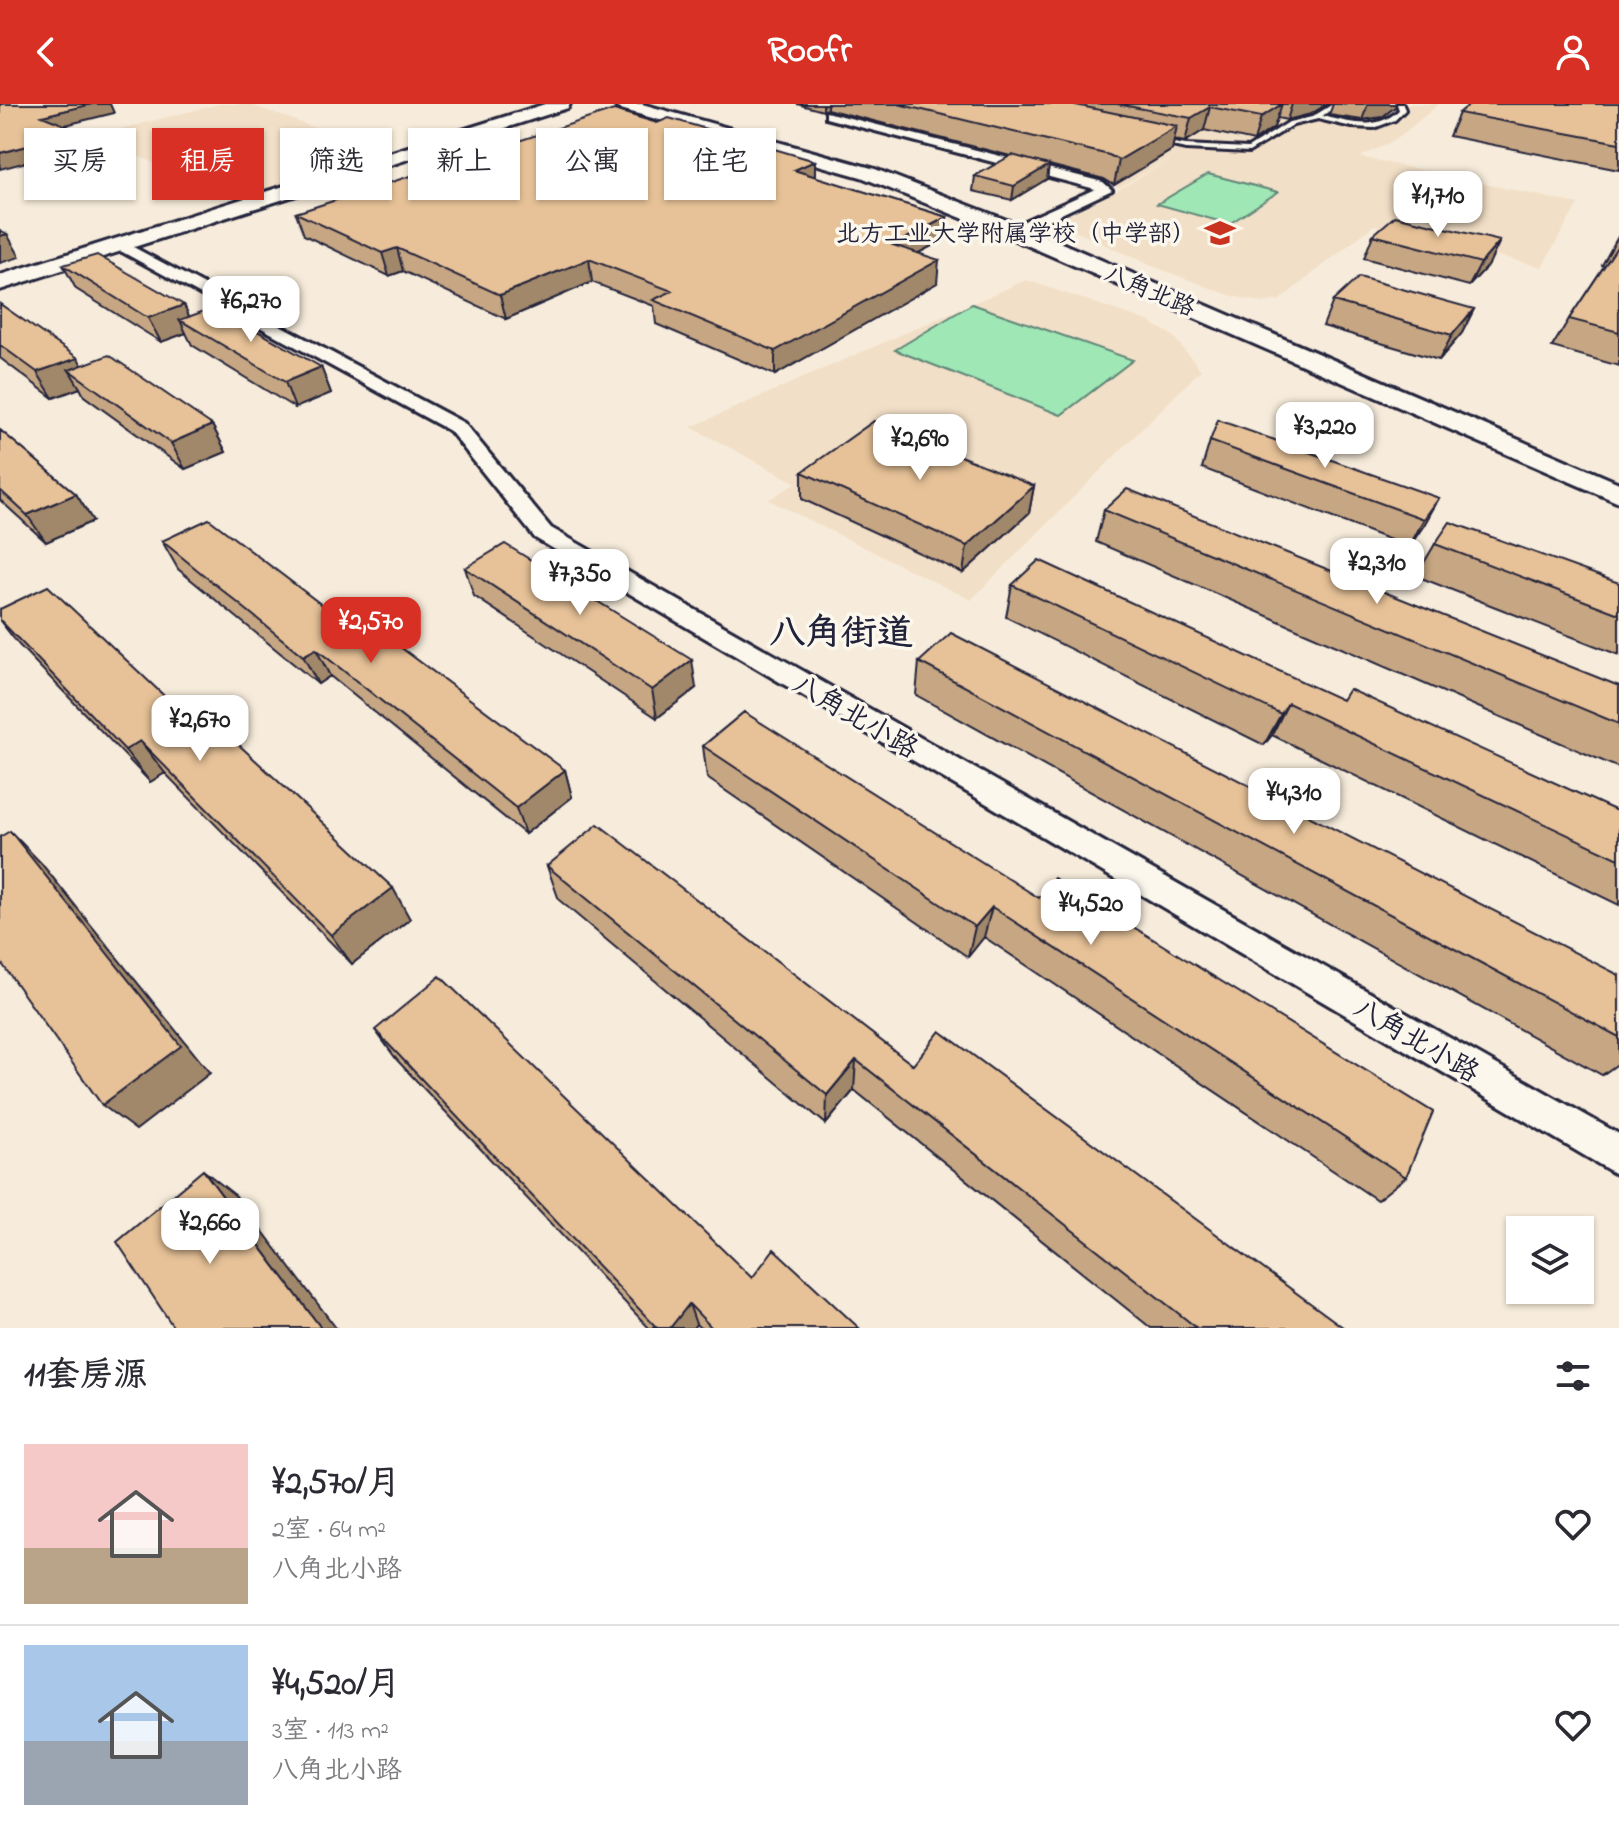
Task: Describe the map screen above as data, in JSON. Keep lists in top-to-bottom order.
{
  "streets": {
    "street": ["八角北路", "八角北小路"]
  },
  "districts": ["八角街道"],
  "places": {
    "school or university": ["北方工业大学附属学校（中学部）"]
  },
  "page": {
    "header": "Roofr",
    "chip": [
      "买房",
      "租房",
      "筛选",
      "新上",
      "公寓",
      "住宅"
    ],
    "price": [
      "¥1,710",
      "¥6,270",
      "¥3,220",
      "¥2,690",
      "¥2,310",
      "¥7,350",
      "¥2,570",
      "¥2,670",
      "¥4,310",
      "¥4,520",
      "¥2,660"
    ],
    "heading": "11套房源",
    "list": [
      {
        "name": "¥2,570/月",
        "note": "2室 · 64 m² · 八角北小路"
      },
      {
        "name": "¥4,520/月",
        "note": "3室 · 113 m² · 八角北小路"
      }
    ]
  }
}
